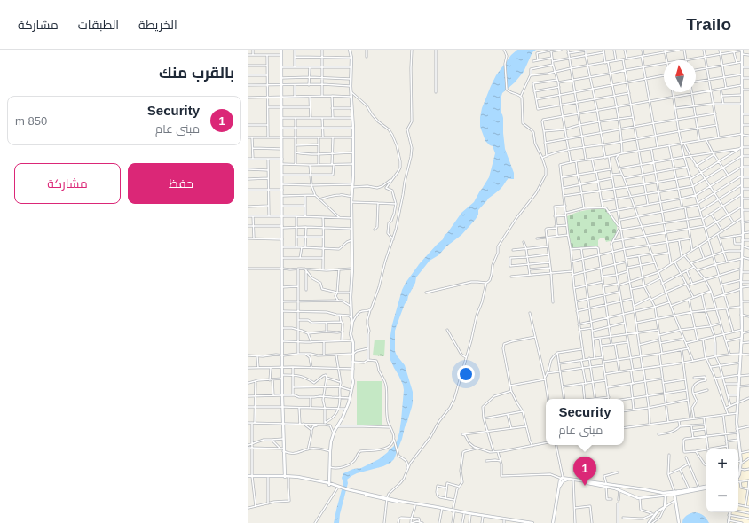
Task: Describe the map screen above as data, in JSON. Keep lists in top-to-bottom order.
{
  "north": "top",
  "page": {
    "header": "Trailo",
    "nav": ["الخريطة", "الطبقات", "مشاركة"],
    "heading": "بالقرب منك",
    "list": [
      {
        "mark": "1",
        "name": "Security",
        "note": "مبنى عام",
        "value": "850 m"
      }
    ],
    "buttons": ["حفظ", "مشاركة"],
    "popup": ["Security", "مبنى عام"],
    "map_buttons": ["+", "−"],
    "pins": "1"
  }
}
